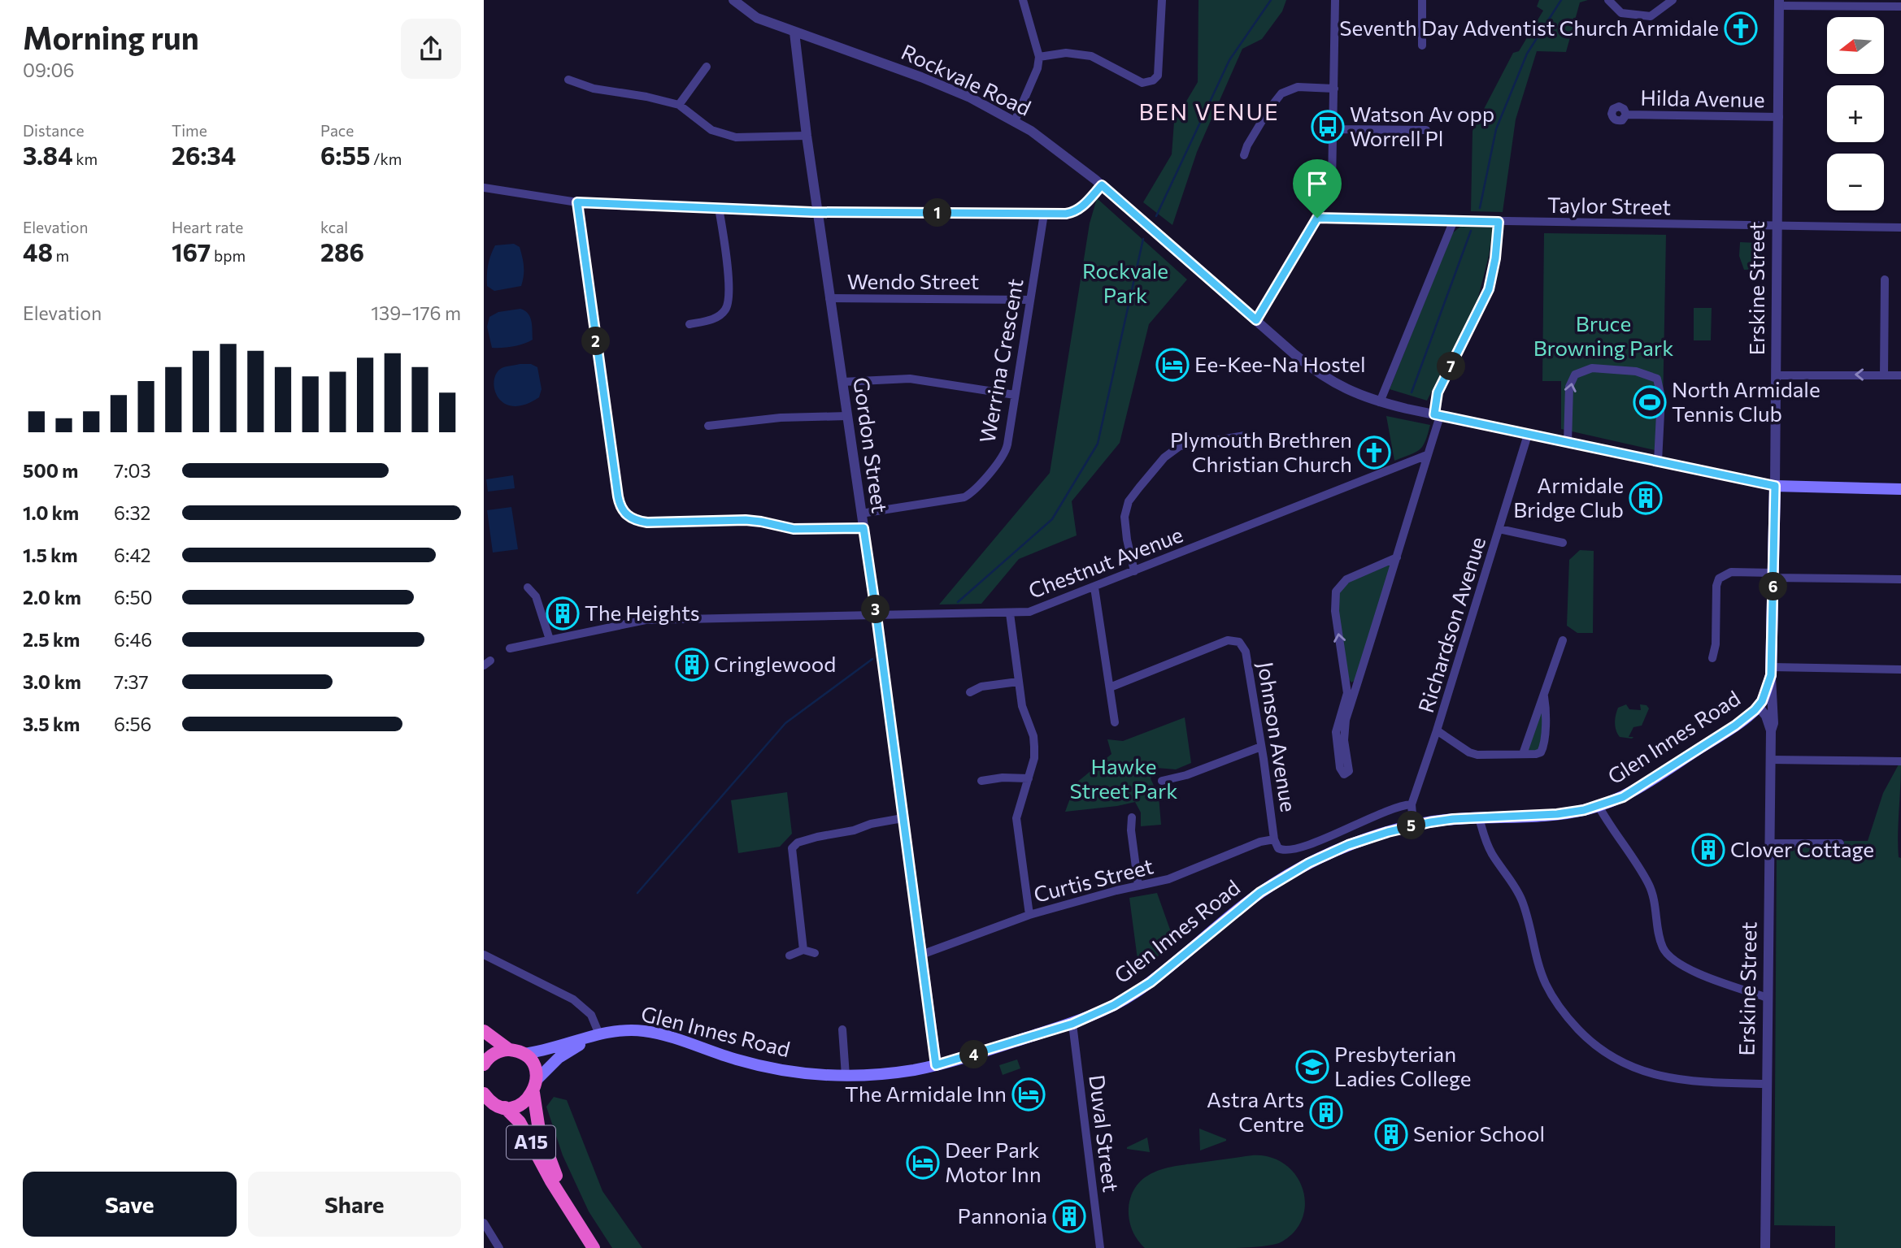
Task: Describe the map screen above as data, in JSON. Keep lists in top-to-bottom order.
{
  "streets": {
    "highway": ["A15"],
    "main road": ["Erskine Street", "Glen Innes Road"],
    "street": [
      "Rockvale Road",
      "Hilda Avenue",
      "Taylor Street",
      "Wendo Street",
      "Werrina Crescent",
      "Gordon Street",
      "Chestnut Avenue",
      "Richardson Avenue",
      "Johnson Avenue",
      "Curtis Street",
      "Duval Street"
    ]
  },
  "crossings": [
    ["Rockvale Road", "Erskine Street"],
    ["Rockvale Road", "Gordon Street"],
    ["Rockvale Road", "Richardson Avenue"],
    ["Hilda Avenue", "Erskine Street"],
    ["Taylor Street", "Erskine Street"],
    ["Wendo Street", "Werrina Crescent"],
    ["Wendo Street", "Gordon Street"],
    ["Erskine Street", "Glen Innes Road"],
    ["Werrina Crescent", "Gordon Street"],
    ["Gordon Street", "Chestnut Avenue"],
    ["Gordon Street", "Glen Innes Road"],
    ["Gordon Street", "Curtis Street"],
    ["Richardson Avenue", "Glen Innes Road"],
    ["Johnson Avenue", "Curtis Street"],
    ["Glen Innes Road", "Duval Street"],
    ["Glen Innes Road", "A15"]
  ],
  "districts": ["BEN VENUE"],
  "parks": ["Rockvale Park", "Bruce Browning Park", "Hawke Street Park"],
  "places": {
    "church": ["Seventh Day Adventist Church Armidale", "Plymouth Brethren Christian Church"],
    "bus stop": ["Watson Av opp Worrell Pl"],
    "hotel": ["Ee-Kee-Na Hostel", "The Armidale Inn", "Deer Park Motor Inn"],
    "sports": ["North Armidale Tennis Club"],
    "building": [
      "Armidale Bridge Club",
      "The Heights",
      "Cringlewood",
      "Clover Cottage",
      "Astra Arts Centre",
      "Senior School",
      "Pannonia"
    ],
    "school or university": ["Presbyterian Ladies College"]
  },
  "north": "left",
  "page": {
    "heading": ["Morning run", "09:06"],
    "map_buttons": ["+", "−"],
    "stats": [
      ["Distance", "3.84 km"],
      ["Time", "26:34"],
      ["Pace", "6:55 /km"],
      ["Elevation", "48 m"],
      ["Heart rate", "167 bpm"],
      ["kcal", "286"]
    ],
    "pins": [
      "1",
      "2",
      "7",
      "6",
      "3",
      "5",
      "4"
    ],
    "chart": ["Elevation", "139–176 m"],
    "list": [
      {
        "name": "500 m",
        "note": "7:03"
      },
      {
        "name": "1.0 km",
        "note": "6:32"
      },
      {
        "name": "1.5 km",
        "note": "6:42"
      },
      {
        "name": "2.0 km",
        "note": "6:50"
      },
      {
        "name": "2.5 km",
        "note": "6:46"
      },
      {
        "name": "3.0 km",
        "note": "7:37"
      },
      {
        "name": "3.5 km",
        "note": "6:56"
      }
    ],
    "buttons": ["Save", "Share"]
  }
}
